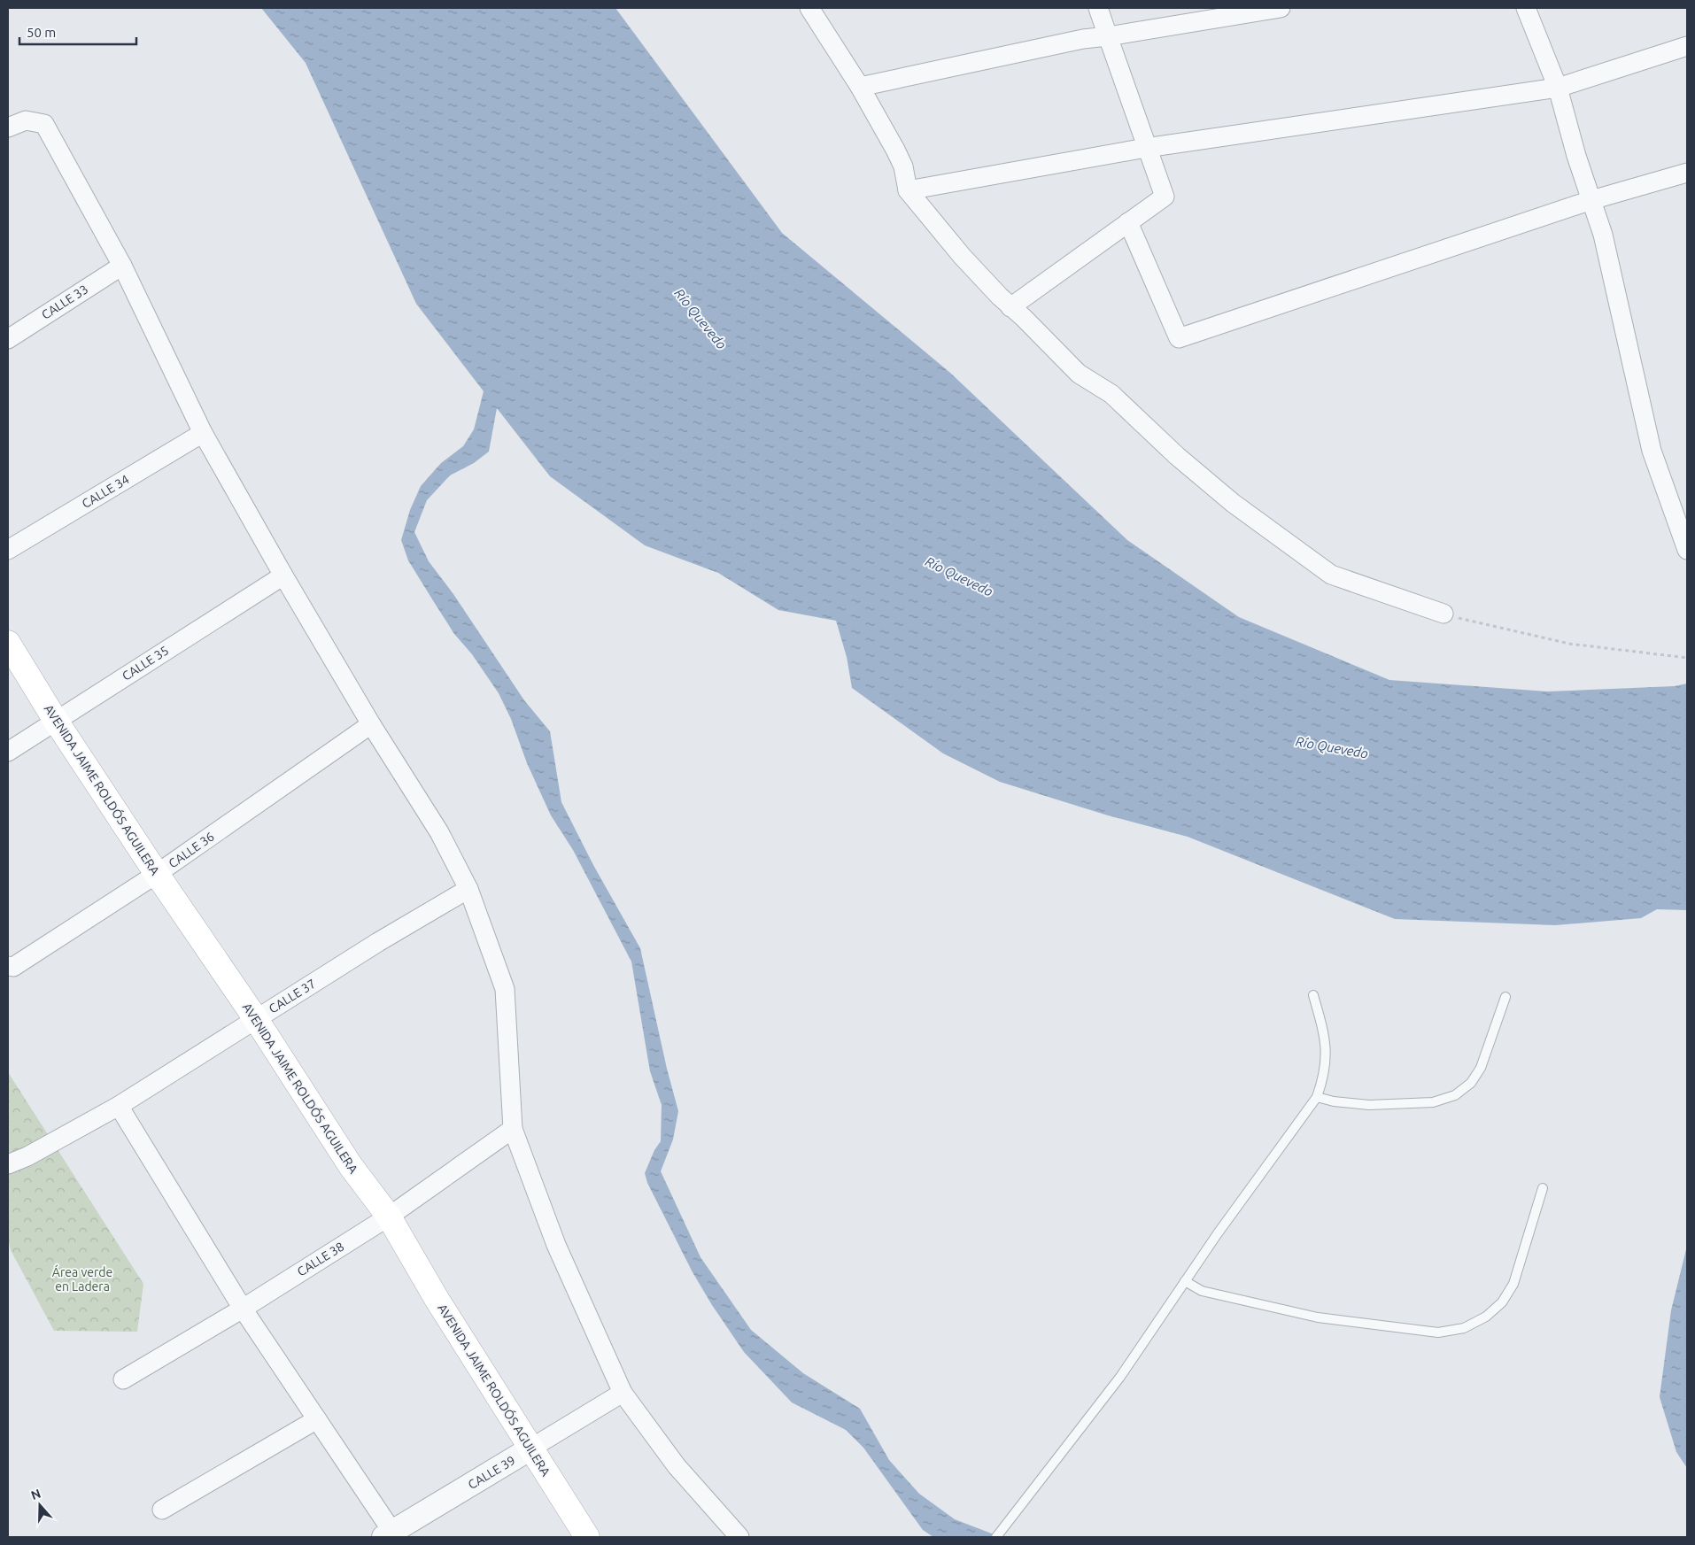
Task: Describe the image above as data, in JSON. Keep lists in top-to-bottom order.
{
  "streets": {
    "main road": ["AVENIDA JAIME ROLDÓS AGUILERA"],
    "street": [
      "CALLE 33",
      "CALLE 34",
      "CALLE 35",
      "CALLE 36",
      "CALLE 37",
      "CALLE 38",
      "CALLE 39"
    ]
  },
  "crossings": [
    ["CALLE 35", "AVENIDA JAIME ROLDÓS AGUILERA"],
    ["AVENIDA JAIME ROLDÓS AGUILERA", "CALLE 36"],
    ["AVENIDA JAIME ROLDÓS AGUILERA", "CALLE 37"],
    ["AVENIDA JAIME ROLDÓS AGUILERA", "CALLE 38"],
    ["AVENIDA JAIME ROLDÓS AGUILERA", "CALLE 39"]
  ],
  "water": ["Río Quevedo"],
  "parks": ["Área verde en Ladera"],
  "scale_bar": "50 m",
  "north": "top"
}
